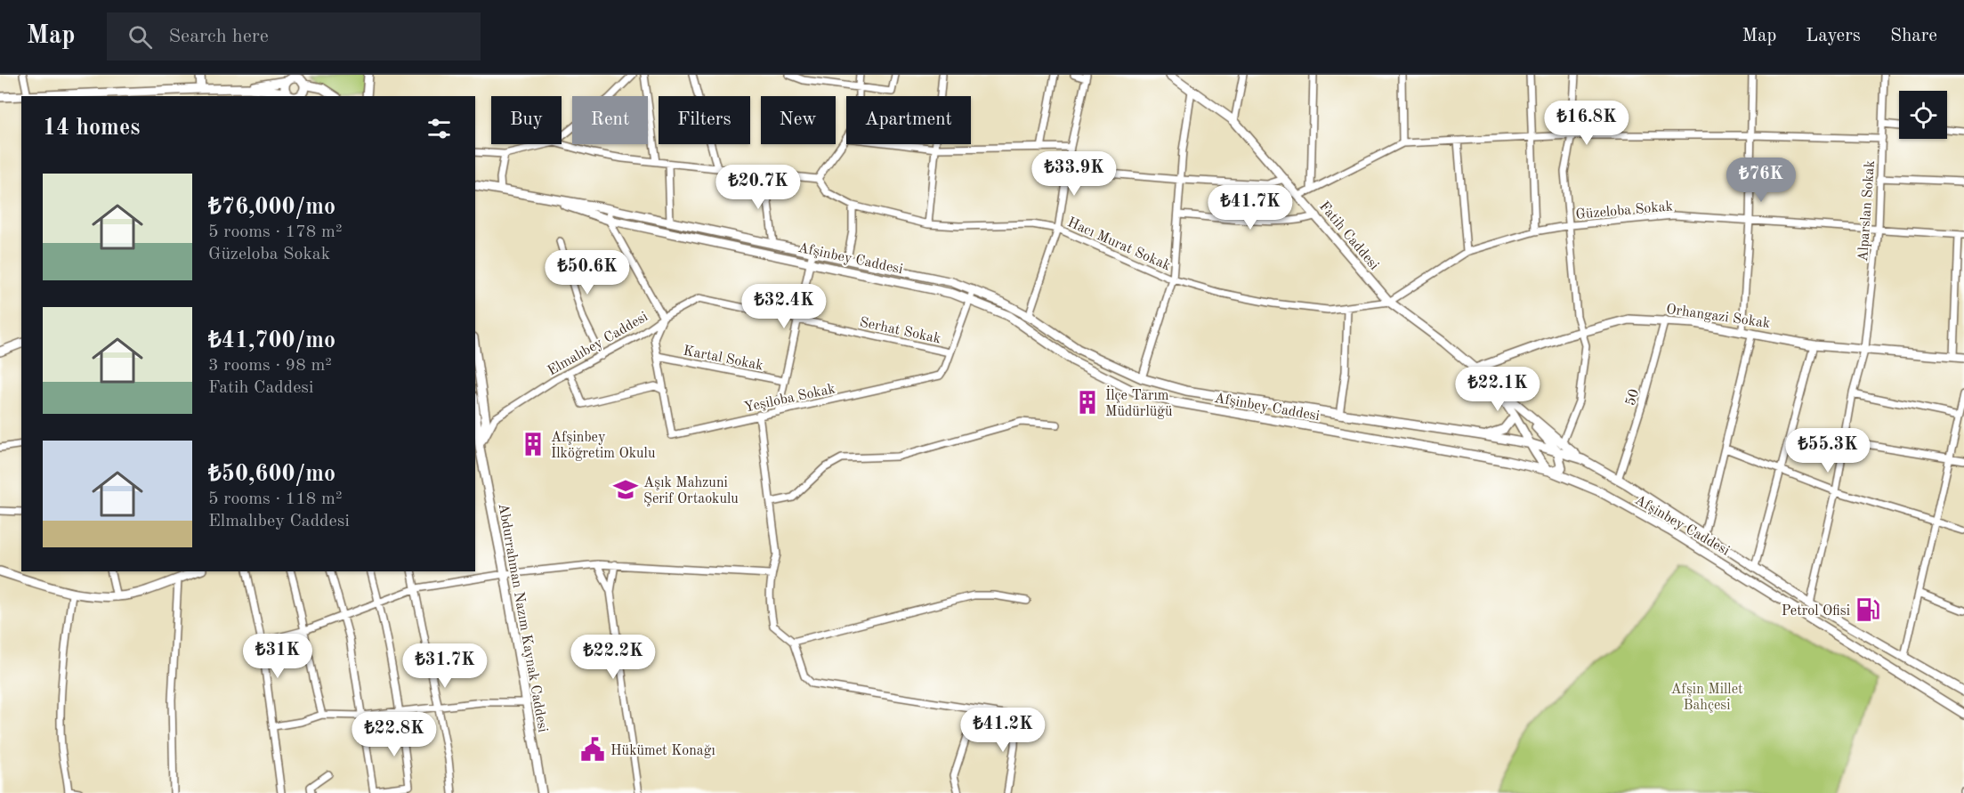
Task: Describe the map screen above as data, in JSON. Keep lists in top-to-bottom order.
{
  "streets": {
    "main road": [
      "Fatih Caddesi",
      "Afşinbey Caddesi",
      "Orhangazi Sokak",
      "Abdurrahman Nazım Kaynak Caddesi"
    ],
    "street": [
      "Güzeloba Sokak",
      "Alparslan Sokak",
      "Hacı Murat Sokak",
      "Serhat Sokak",
      "Elmalıbey Caddesi",
      "Kartal Sokak",
      "Yeşiloba Sokak",
      "50"
    ]
  },
  "crossings": [
    ["Güzeloba Sokak", "Alparslan Sokak"],
    ["Güzeloba Sokak", "Fatih Caddesi"],
    ["Güzeloba Sokak", "Hacı Murat Sokak"],
    ["Alparslan Sokak", "Afşinbey Caddesi"],
    ["Alparslan Sokak", "Orhangazi Sokak"],
    ["Fatih Caddesi", "Hacı Murat Sokak"],
    ["Fatih Caddesi", "Afşinbey Caddesi"],
    ["Fatih Caddesi", "Orhangazi Sokak"],
    ["Afşinbey Caddesi", "Elmalıbey Caddesi"],
    ["Afşinbey Caddesi", "Yeşiloba Sokak"],
    ["Afşinbey Caddesi", "50"],
    ["Orhangazi Sokak", "50"],
    ["Serhat Sokak", "Elmalıbey Caddesi"],
    ["Serhat Sokak", "Yeşiloba Sokak"],
    ["Elmalıbey Caddesi", "Abdurrahman Nazım Kaynak Caddesi"],
    ["Kartal Sokak", "Yeşiloba Sokak"]
  ],
  "parks": ["Afşin Millet Bahçesi"],
  "places": {
    "building": ["İlçe Tarım Müdürlüğü", "Afşinbey İlköğretim Okulu"],
    "school or university": ["Aşık Mahzuni Şerif Ortaokulu"],
    "fuel station": ["Petrol Ofisi"],
    "public building": ["Hükümet Konağı"]
  },
  "page": {
    "header": "Map",
    "search": "Search here",
    "nav": ["Map", "Layers", "Share"],
    "chip": [
      "Buy",
      "Rent",
      "Filters",
      "New",
      "Apartment"
    ],
    "heading": "14 homes",
    "price": [
      "₺16.8K",
      "₺33.9K",
      "₺76K",
      "₺20.7K",
      "₺41.7K",
      "₺50.6K",
      "₺32.4K",
      "₺22.1K",
      "₺55.3K",
      "₺31K",
      "₺22.2K",
      "₺31.7K",
      "₺41.2K",
      "₺22.8K"
    ],
    "list": [
      {
        "name": "₺76,000/mo",
        "note": "5 rooms · 178 m² · Güzeloba Sokak"
      },
      {
        "name": "₺41,700/mo",
        "note": "3 rooms · 98 m² · Fatih Caddesi"
      },
      {
        "name": "₺50,600/mo",
        "note": "5 rooms · 118 m² · Elmalıbey Caddesi"
      }
    ]
  }
}
